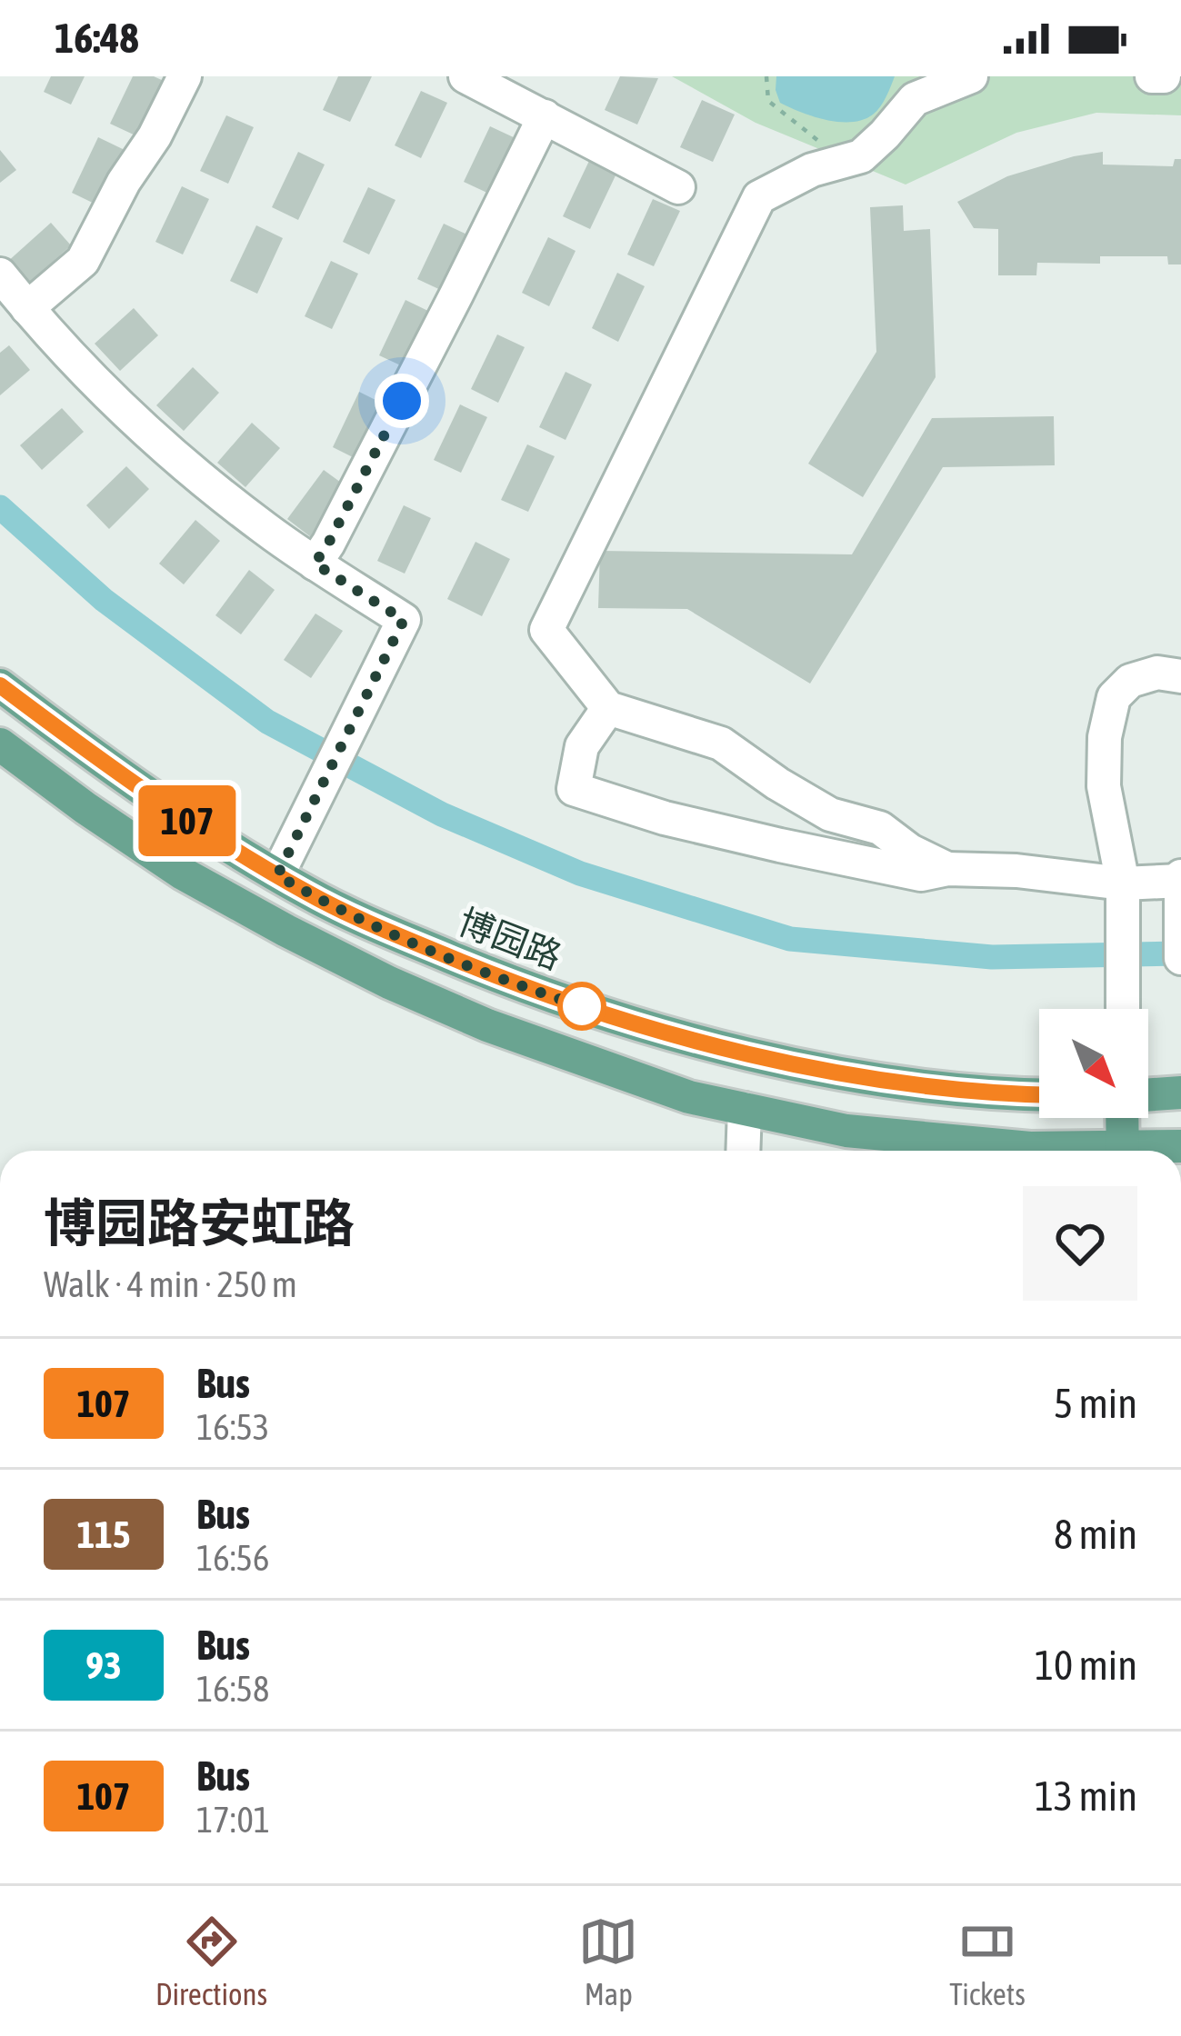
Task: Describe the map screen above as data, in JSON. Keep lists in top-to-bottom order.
{
  "streets": {
    "main road": ["博园路"]
  },
  "lines": ["bus line 107"],
  "north": "bottom right",
  "page": {
    "status": "16:48",
    "on_map": "107",
    "heading": ["博园路安虹路", "Walk · 4 min · 250 m"],
    "list": [
      {
        "mark": "107",
        "name": "Bus",
        "note": "16:53",
        "value": "5 min"
      },
      {
        "mark": "115",
        "name": "Bus",
        "note": "16:56",
        "value": "8 min"
      },
      {
        "mark": "93",
        "name": "Bus",
        "note": "16:58",
        "value": "10 min"
      },
      {
        "mark": "107",
        "name": "Bus",
        "note": "17:01",
        "value": "13 min"
      }
    ],
    "tabs": ["Directions", "Map", "Tickets"]
  }
}
